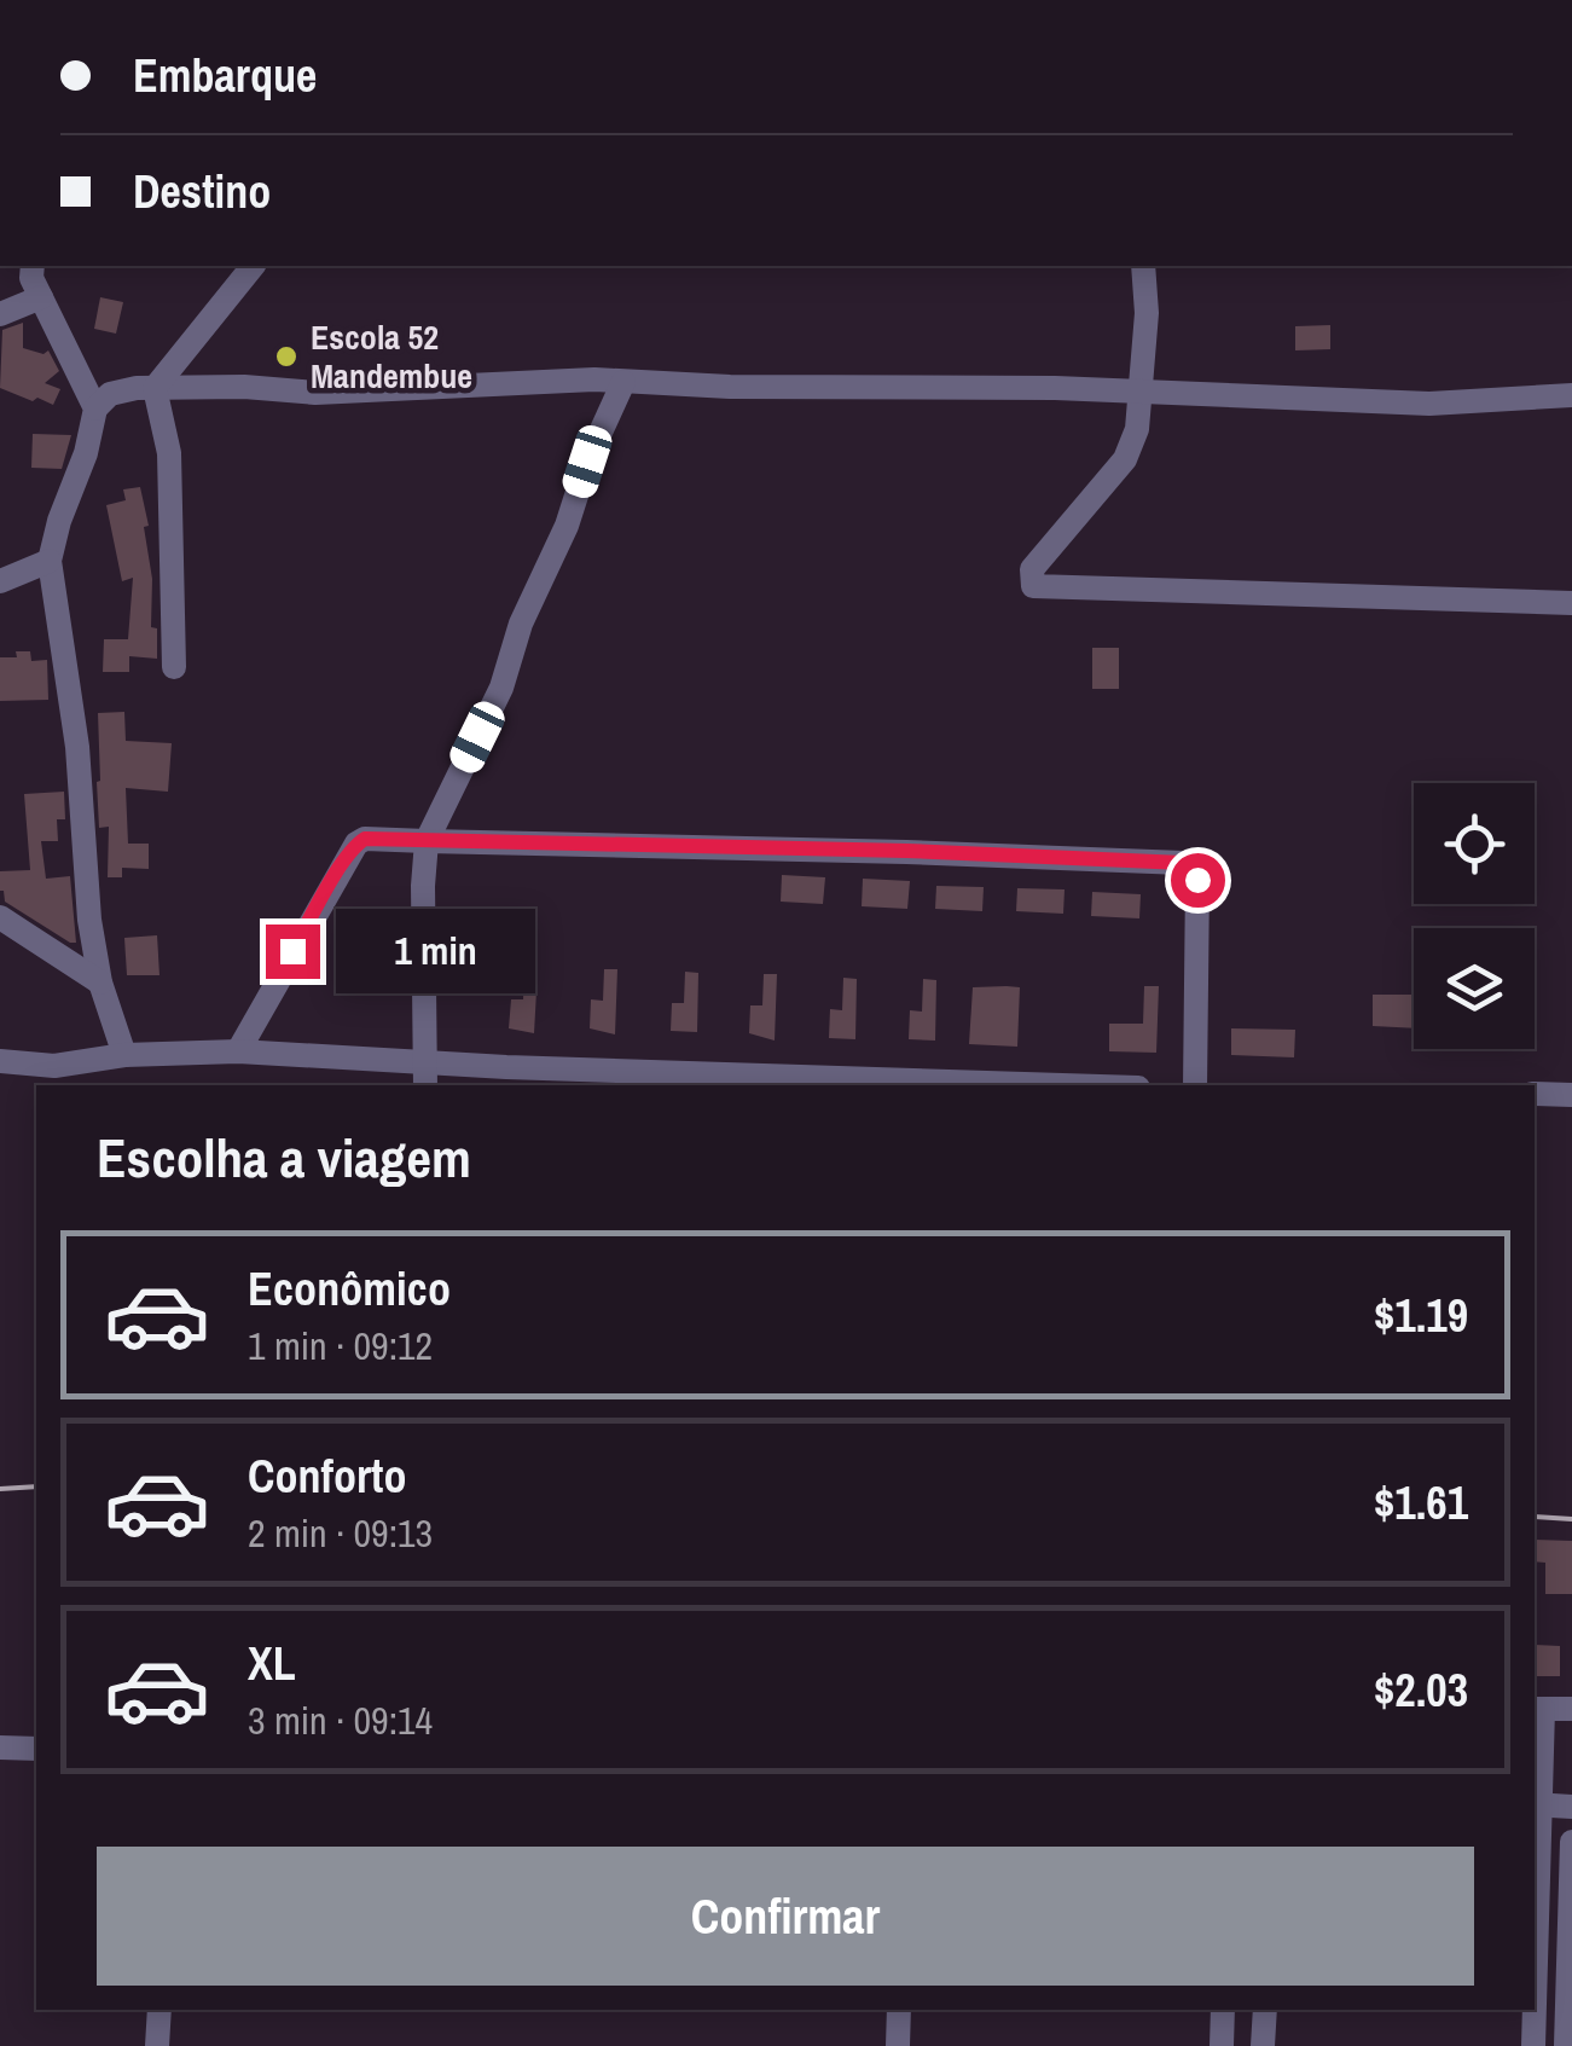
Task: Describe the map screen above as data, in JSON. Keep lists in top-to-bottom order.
{
  "places": ["Escola 52 Mandembue"],
  "page": {
    "banner": ["Embarque", "Destino"],
    "bubble": "1 min",
    "heading": "Escolha a viagem",
    "list": [
      {
        "name": "Econômico",
        "note": "1 min · 09:12",
        "value": "$1.19"
      },
      {
        "name": "Conforto",
        "note": "2 min · 09:13",
        "value": "$1.61"
      },
      {
        "name": "XL",
        "note": "3 min · 09:14",
        "value": "$2.03"
      }
    ],
    "buttons": "Confirmar"
  }
}
